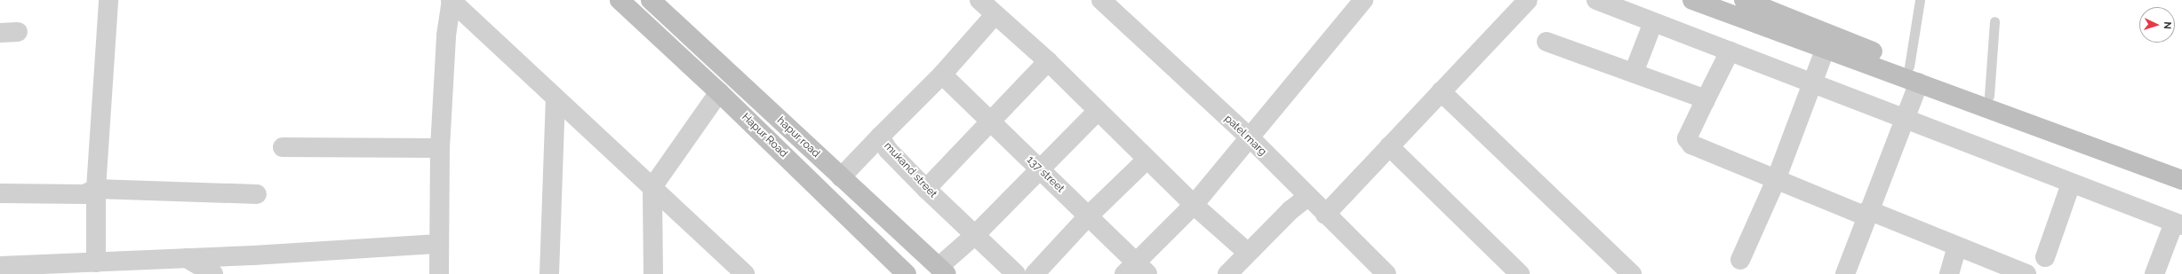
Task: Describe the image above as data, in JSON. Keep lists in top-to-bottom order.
{
  "streets": {
    "street": [
      "Hapur Road",
      "patel marg",
      "hapur road",
      "mukand street",
      "137 street"
    ]
  },
  "crossings": [
    ["mukand street", "137 street"]
  ],
  "north": "right"
}
